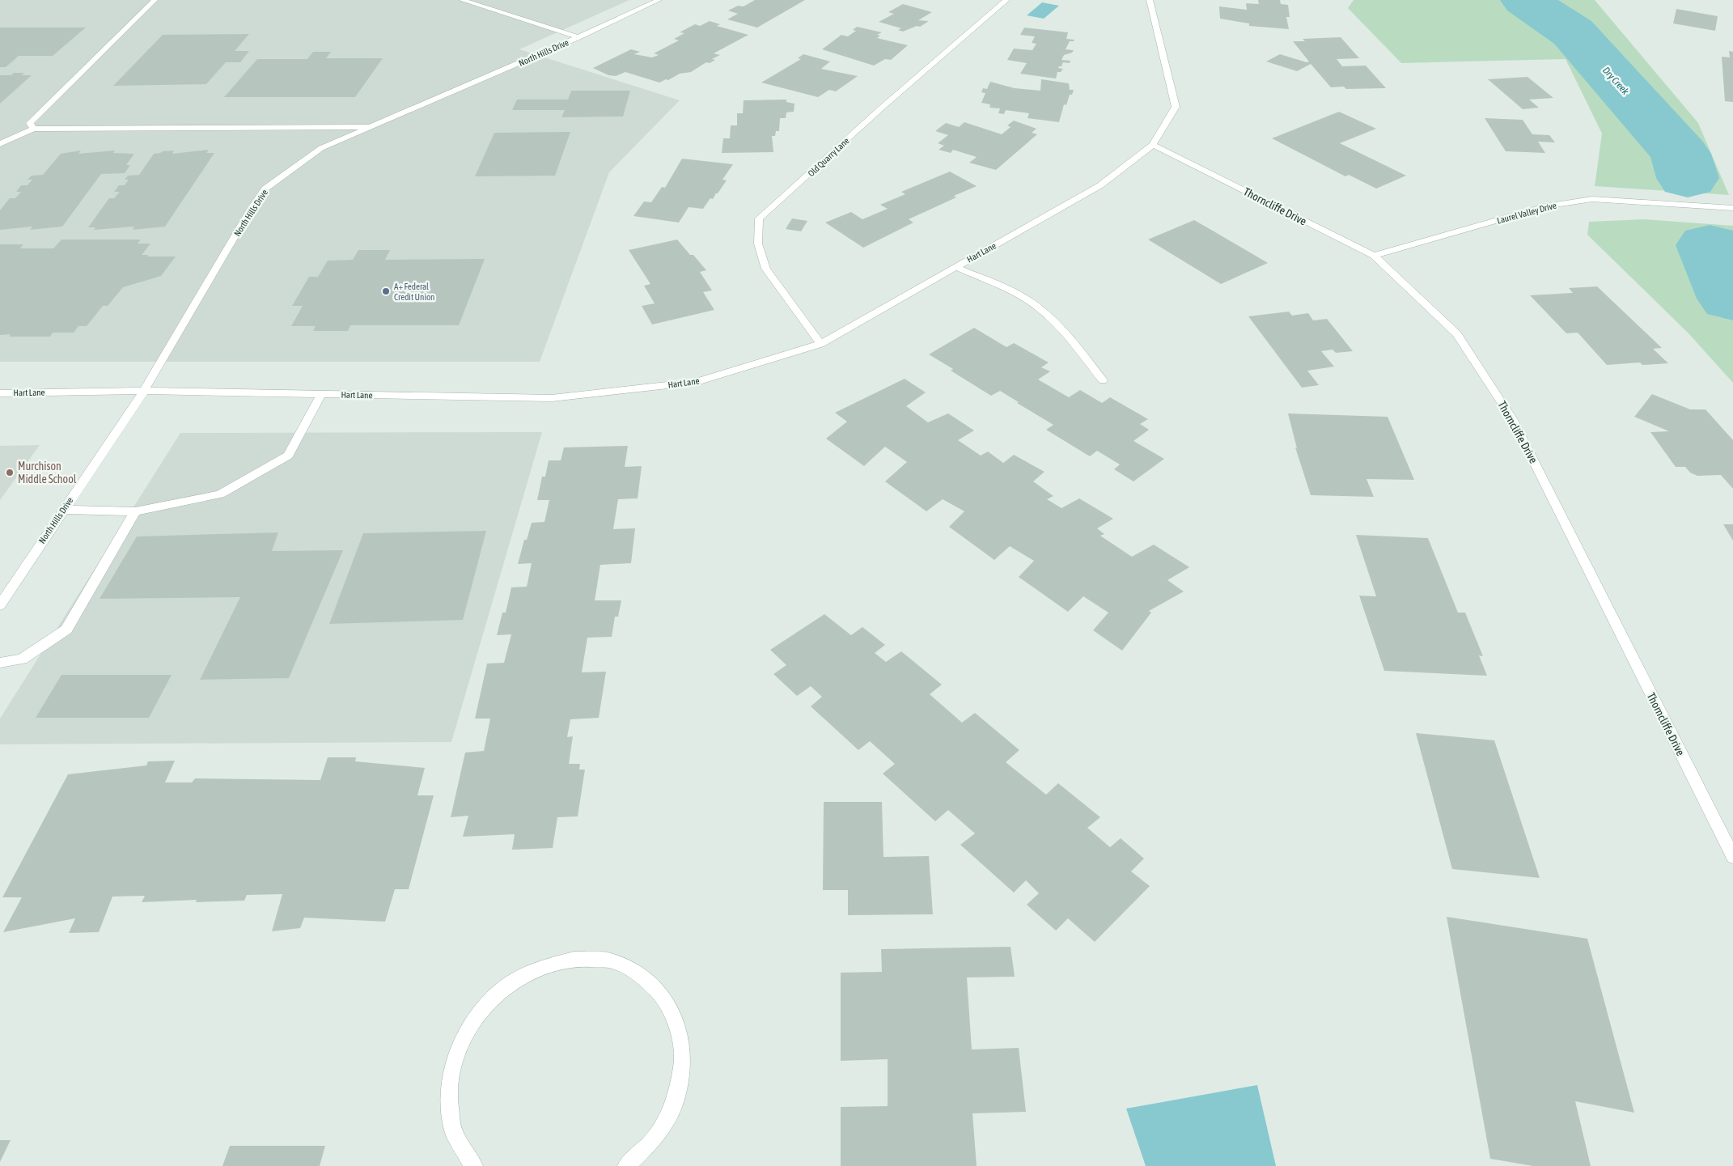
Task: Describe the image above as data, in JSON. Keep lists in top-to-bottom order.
{
  "streets": {
    "street": [
      "North Hills Drive",
      "Old Quarry Lane",
      "Thorncliffe Drive",
      "Laurel Valley Drive",
      "Hart Lane"
    ]
  },
  "crossings": [
    ["North Hills Drive", "Hart Lane"],
    ["Old Quarry Lane", "Hart Lane"],
    ["Thorncliffe Drive", "Laurel Valley Drive"],
    ["Thorncliffe Drive", "Hart Lane"]
  ],
  "water": ["Dry Creek"],
  "places": ["A+ Federal Credit Union", "Murchison Middle School"]
}
